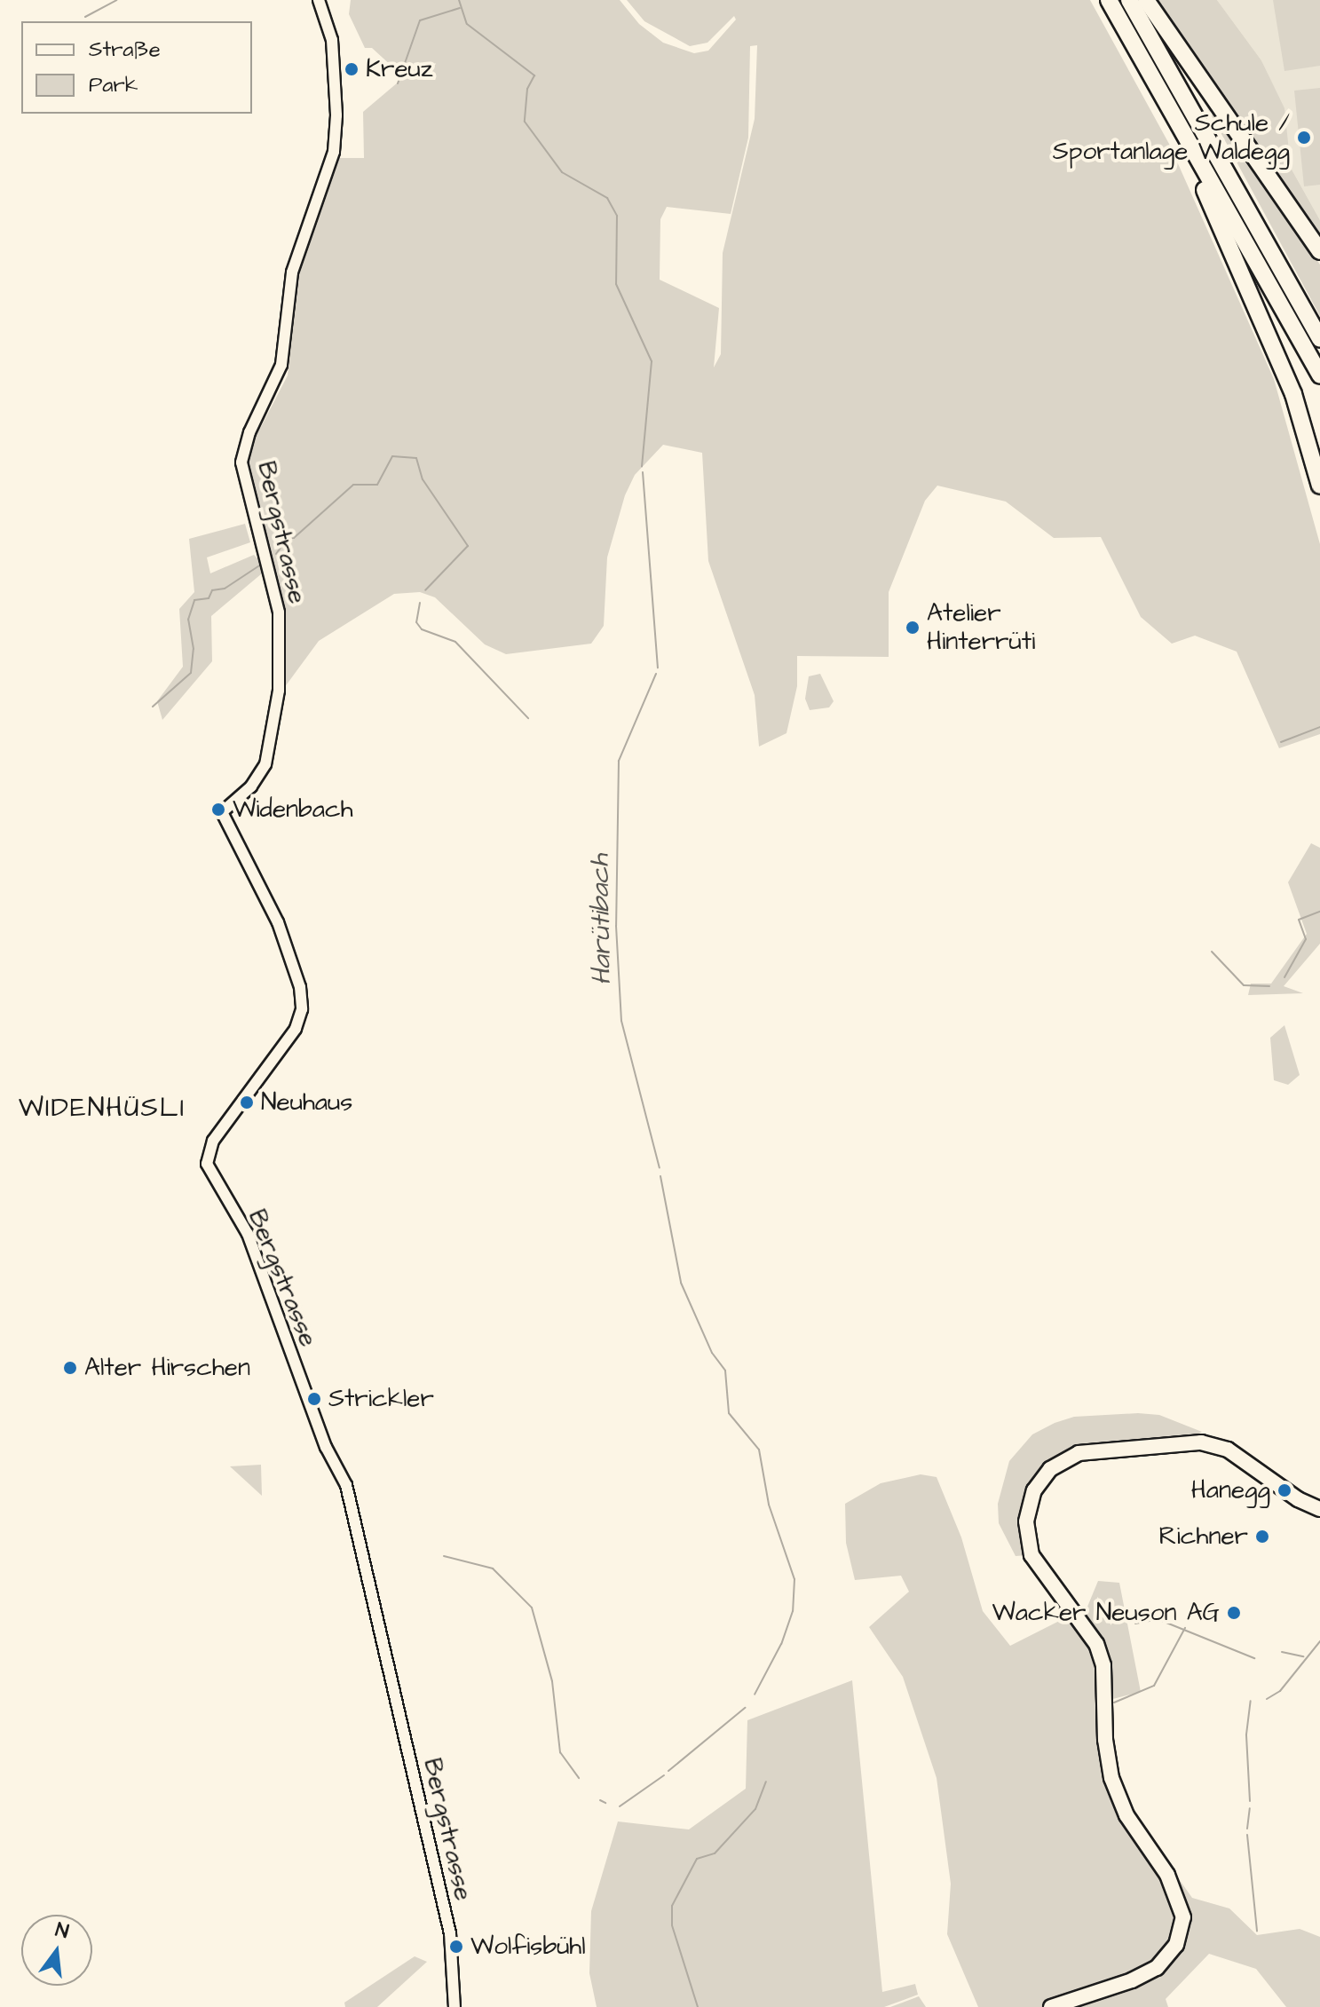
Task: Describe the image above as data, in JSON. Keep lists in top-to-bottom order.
{
  "streets": {
    "street": ["Bergstrasse"]
  },
  "districts": ["WIDENHÜSLI"],
  "water": ["Harütibach"],
  "places": [
    "Kreuz",
    "Schule / Sportanlage Waldegg",
    "Atelier Hinterrüti",
    "Widenbach",
    "Neuhaus",
    "Alter Hirschen",
    "Strickler",
    "Hanegg",
    "Richner",
    "Wacker Neuson AG",
    "Wolfisbühl"
  ],
  "legend": ["Straße", "Park"],
  "north": "top"
}
